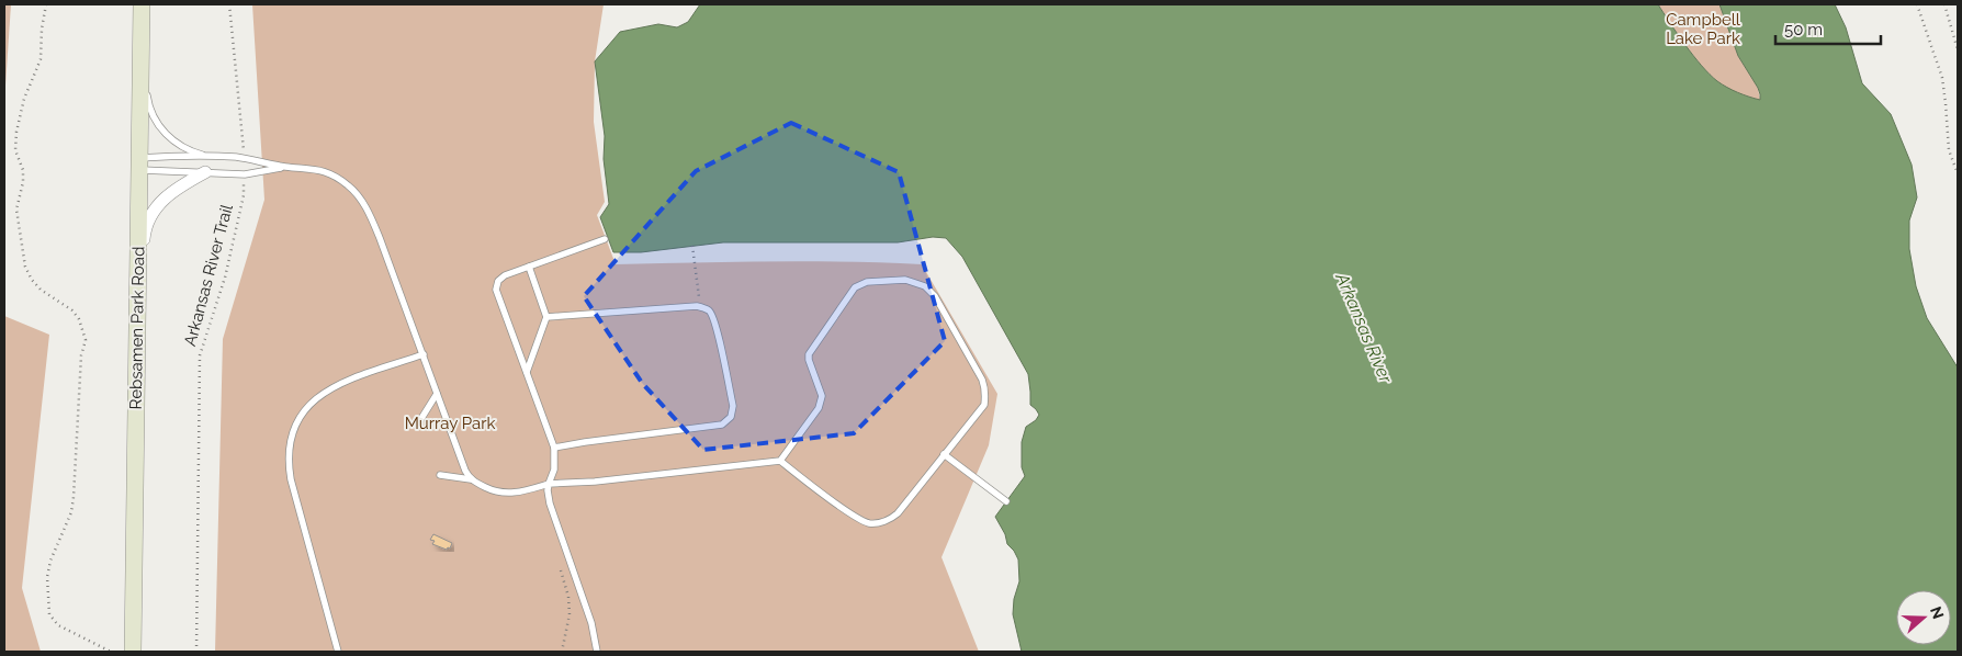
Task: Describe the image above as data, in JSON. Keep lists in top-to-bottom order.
{
  "streets": {
    "street": ["Rebsamen Park Road"],
    "path": ["Arkansas River Trail"]
  },
  "water": ["Arkansas River"],
  "parks": ["Campbell Lake Park", "Murray Park"],
  "scale_bar": "50 m",
  "north": "right"
}
